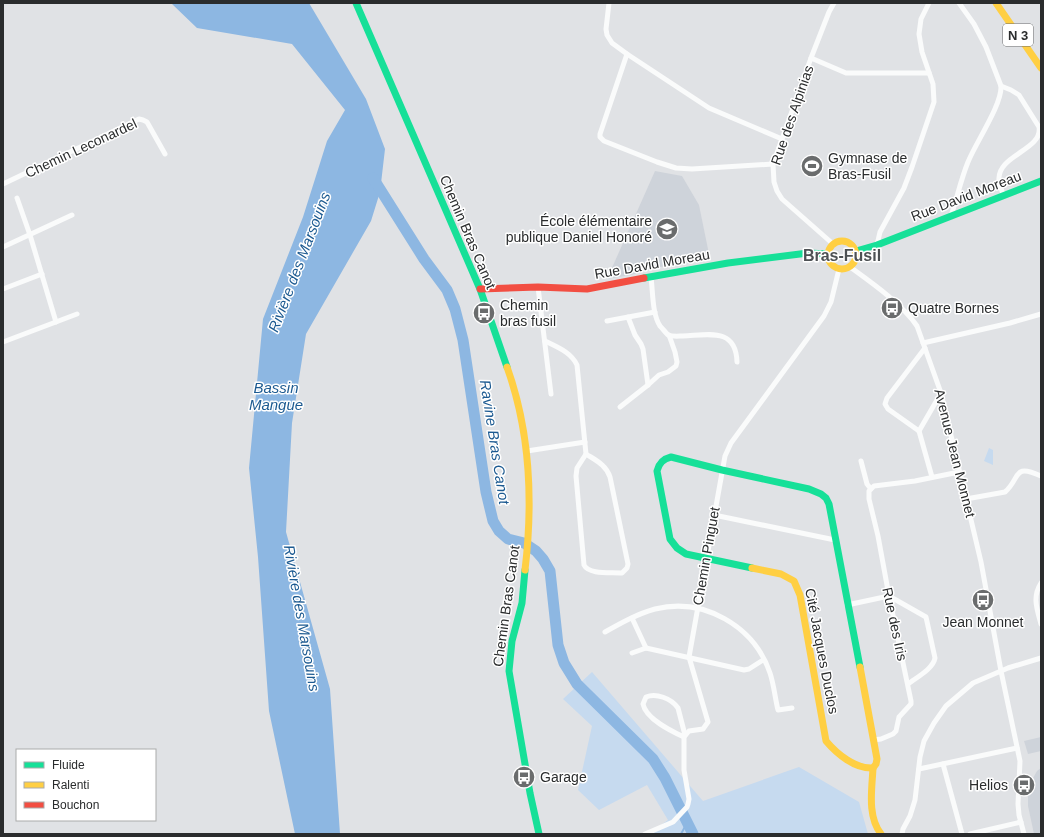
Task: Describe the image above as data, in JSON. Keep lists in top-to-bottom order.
{
  "streets": {
    "street": [
      "N 3",
      "Rue des Alpinias",
      "Chemin Leconardel",
      "Rue David Moreau",
      "Chemin Bras Canot",
      "Avenue Jean Monnet",
      "Chemin Pinguet",
      "Rue des Iris",
      "Cité Jacques Duclos"
    ]
  },
  "crossings": [
    ["Rue des Alpinias", "Rue David Moreau"],
    ["Rue des Alpinias", "Avenue Jean Monnet"],
    ["Rue des Alpinias", "Chemin Pinguet"],
    ["Rue David Moreau", "Chemin Bras Canot"],
    ["Rue David Moreau", "Avenue Jean Monnet"],
    ["Rue David Moreau", "Chemin Pinguet"],
    ["Avenue Jean Monnet", "Chemin Pinguet"],
    ["Chemin Pinguet", "Cité Jacques Duclos"],
    ["Rue des Iris", "Cité Jacques Duclos"]
  ],
  "districts": ["Bras-Fusil"],
  "water": ["Rivière des Marsouins", "Bassin Mangue", "Ravine Bras Canot"],
  "places": {
    "sports": ["Gymnase de Bras-Fusil"],
    "school or university": ["École élémentaire publique Daniel Honoré"],
    "bus stop": [
      "Quatre Bornes",
      "Chemin bras fusil",
      "Jean Monnet",
      "Garage",
      "Helios"
    ]
  },
  "legend": ["Fluide", "Ralenti", "Bouchon"]
}
